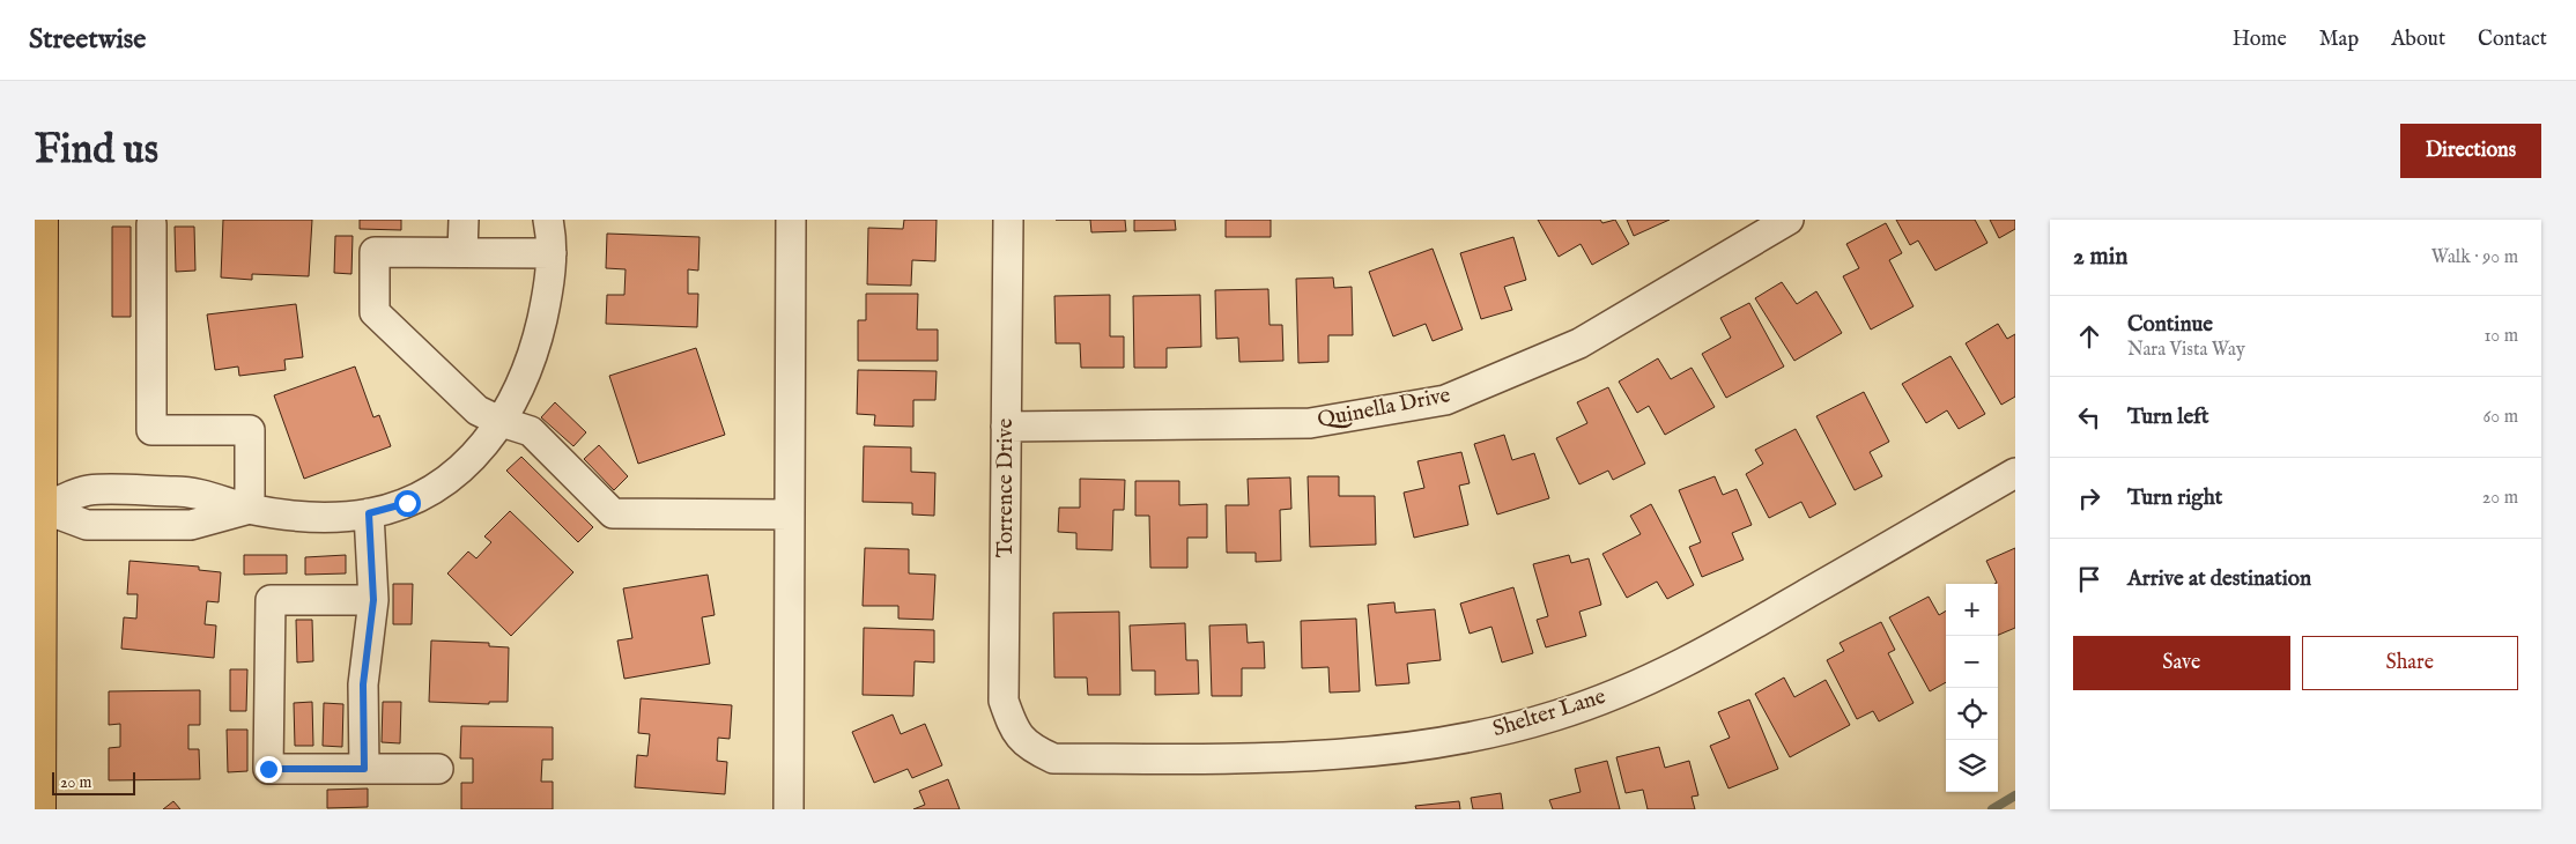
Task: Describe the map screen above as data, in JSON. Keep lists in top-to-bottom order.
{
  "streets": {
    "street": ["Quinella Drive", "Torrence Drive", "Shelter Lane"]
  },
  "crossings": [
    ["Quinella Drive", "Torrence Drive"],
    ["Torrence Drive", "Shelter Lane"]
  ],
  "scale_bar": "20 m",
  "page": {
    "header": "Streetwise",
    "nav": [
      "Home",
      "Map",
      "About",
      "Contact"
    ],
    "buttons": [
      "Directions",
      ["Save", "Share"]
    ],
    "title": "Find us",
    "heading": ["2 min", "Walk · 90 m"],
    "list": [
      ["Continue", "Nara Vista Way", "10 m"],
      ["Turn left", "60 m"],
      ["Turn right", "20 m"],
      "Arrive at destination"
    ],
    "map_buttons": ["+", "−"],
    "scale": "20 m"
  }
}
